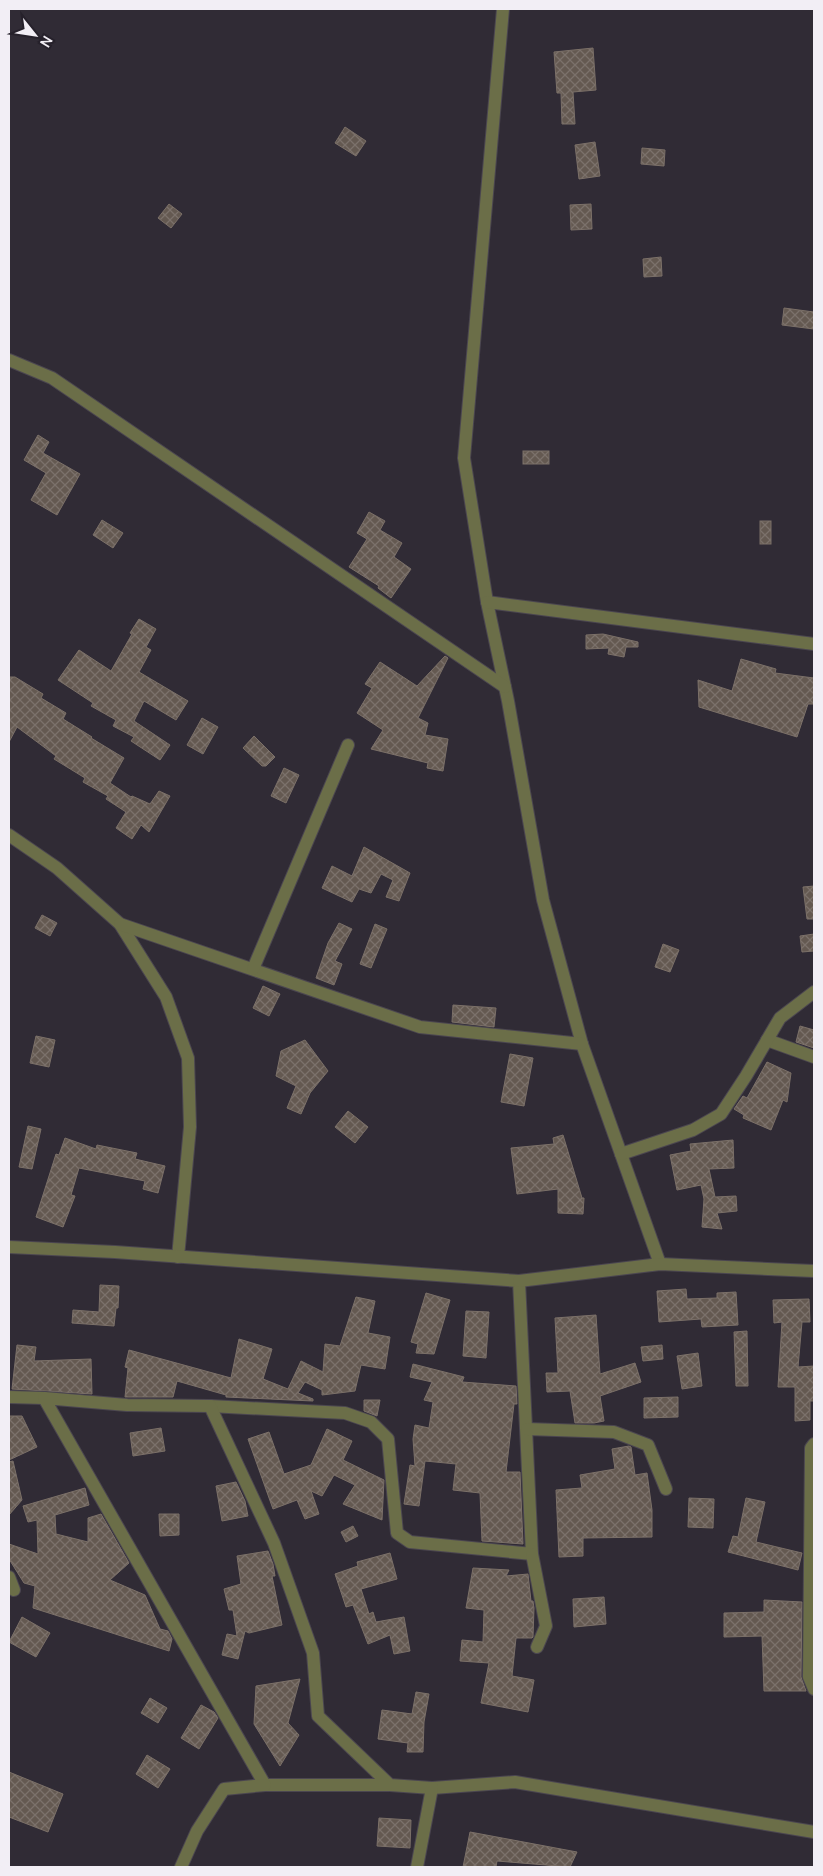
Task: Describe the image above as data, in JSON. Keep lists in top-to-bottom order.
{
  "north": "bottom right"
}
